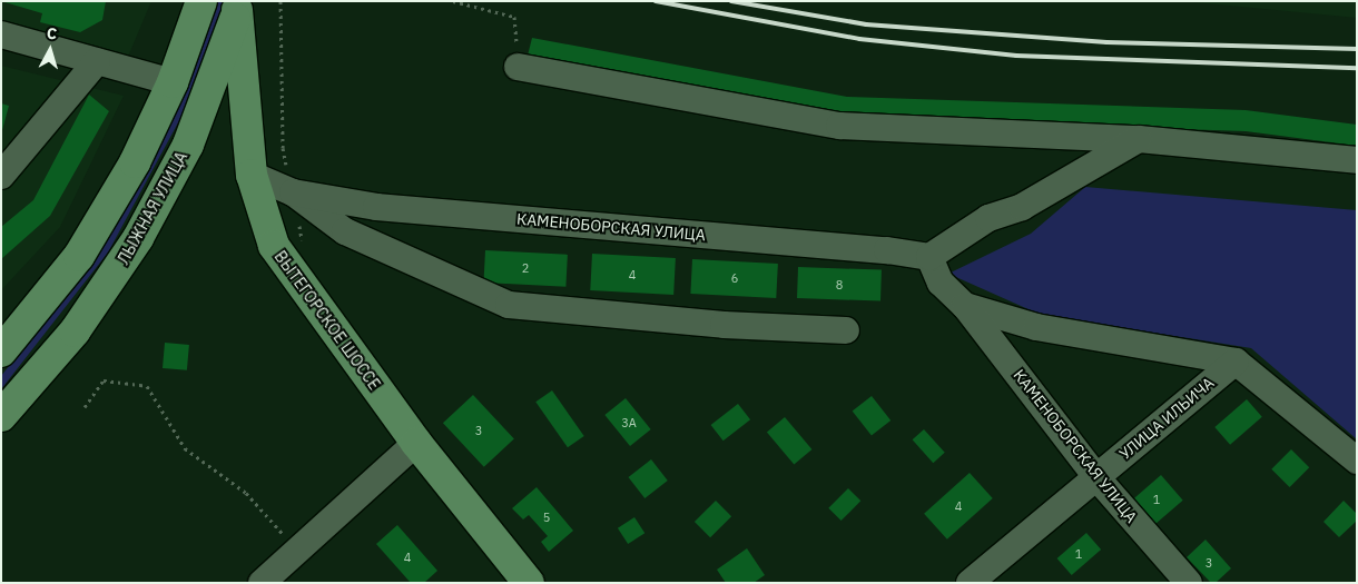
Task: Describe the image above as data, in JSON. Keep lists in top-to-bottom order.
{
  "streets": {
    "main road": ["ЛЫЖНАЯ УЛИЦА", "ВЫТЕГОРСКОЕ ШОССЕ"],
    "street": ["КАМЕНОБОРСКАЯ УЛИЦА", "УЛИЦА ИЛЬИЧА"]
  },
  "crossings": [
    ["ЛЫЖНАЯ УЛИЦА", "ВЫТЕГОРСКОЕ ШОССЕ"],
    ["КАМЕНОБОРСКАЯ УЛИЦА", "УЛИЦА ИЛЬИЧА"]
  ],
  "house_numbers": [
    "2",
    "4",
    "6",
    "8",
    "3А",
    "3",
    "1",
    "4",
    "5",
    "1",
    "4",
    "3"
  ],
  "north": "top"
}
